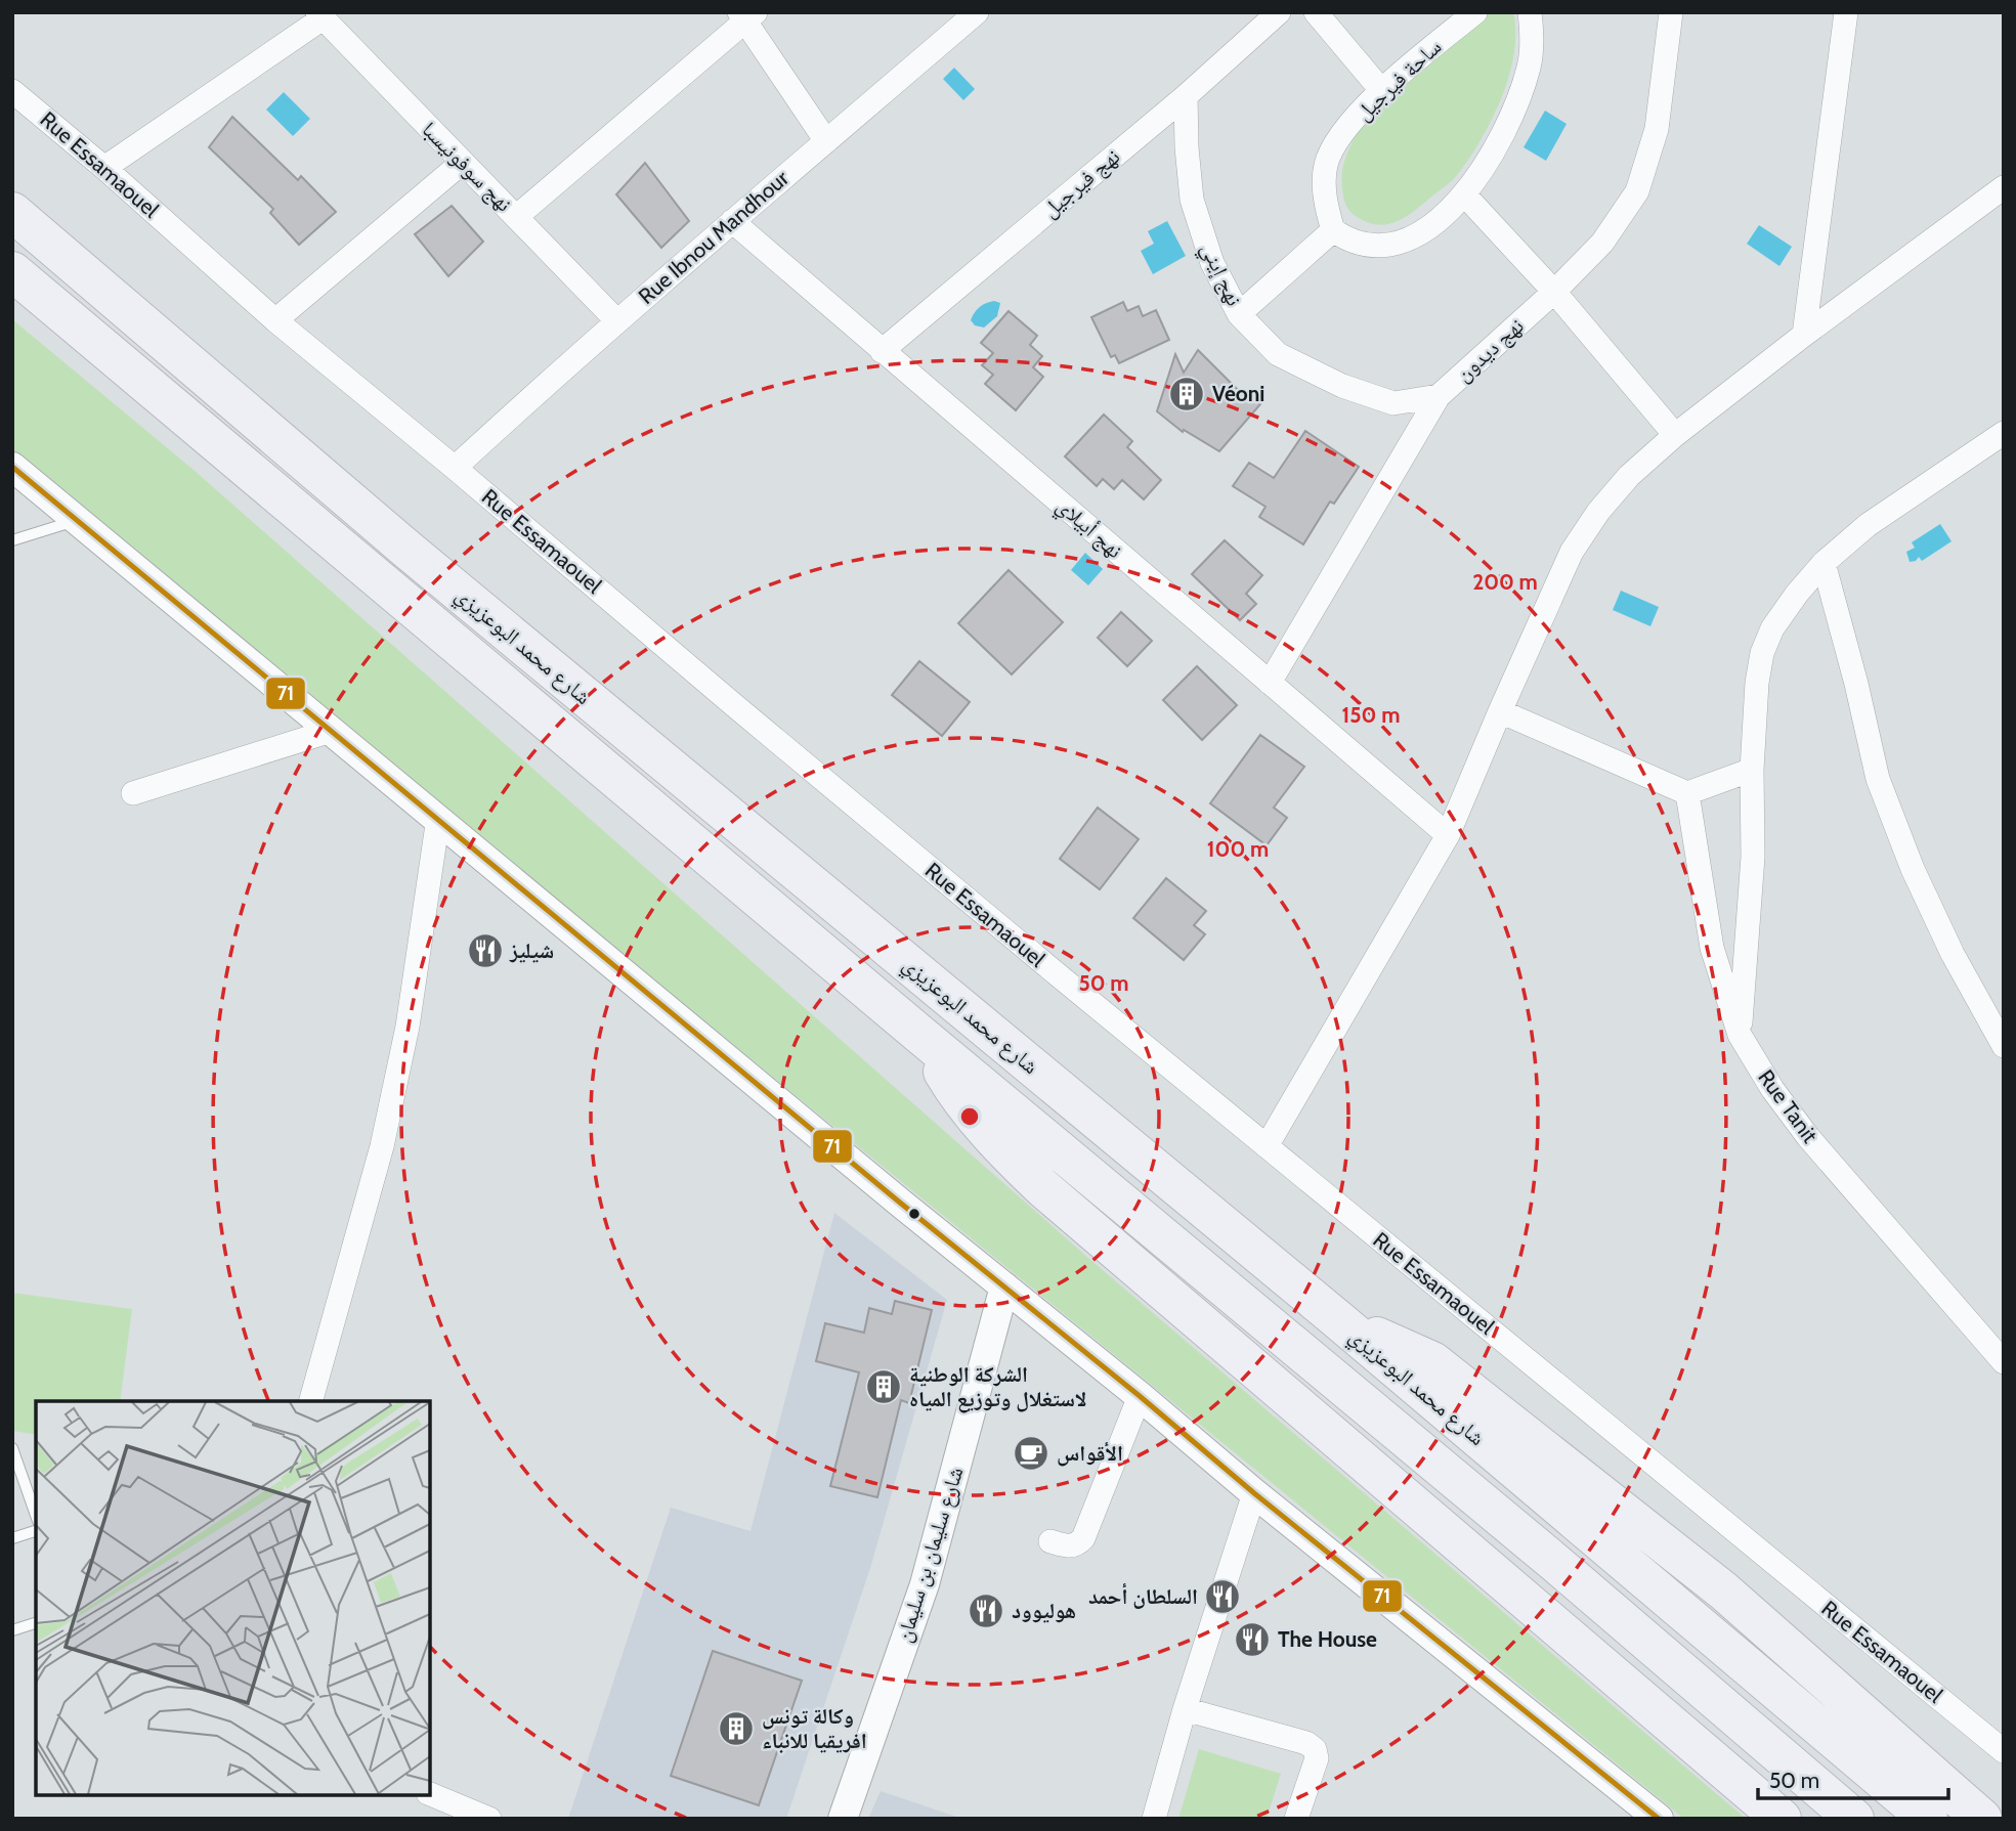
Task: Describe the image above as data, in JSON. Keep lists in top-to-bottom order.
{
  "streets": {
    "highway": ["شارع محمد البوعزيزي"],
    "street": [
      "ساحة فيرجيل",
      "Rue Essamaouel",
      "نهج سوفونيسبا",
      "نهج فيرجيل",
      "Rue Ibnou Mandhour",
      "نهج إيني",
      "نهج ديدون",
      "نهج أبيلاي",
      "Rue Tanit",
      "شارع سليمان بن سليمان"
    ]
  },
  "crossings": [
    ["Rue Essamaouel", "Rue Ibnou Mandhour"],
    ["نهج سوفونيسبا", "Rue Ibnou Mandhour"],
    ["نهج فيرجيل", "نهج إيني"],
    ["نهج فيرجيل", "نهج أبيلاي"],
    ["Rue Ibnou Mandhour", "نهج أبيلاي"],
    ["نهج إيني", "نهج ديدون"],
    ["نهج ديدون", "نهج أبيلاي"]
  ],
  "places": {
    "building": ["Véoni", "الشركة الوطنية لاستغلال وتوزيع المياه", "وكالة تونس افريقيا للانباء"],
    "restaurant": [
      "شيليز",
      "السلطان أحمد",
      "هوليوود",
      "The House"
    ],
    "cafe": ["الأقواس"]
  },
  "lines": ["transit line 71"],
  "scale_bar": "50 m",
  "rings": [
    "200 m",
    "150 m",
    "100 m",
    "50 m"
  ]
}
